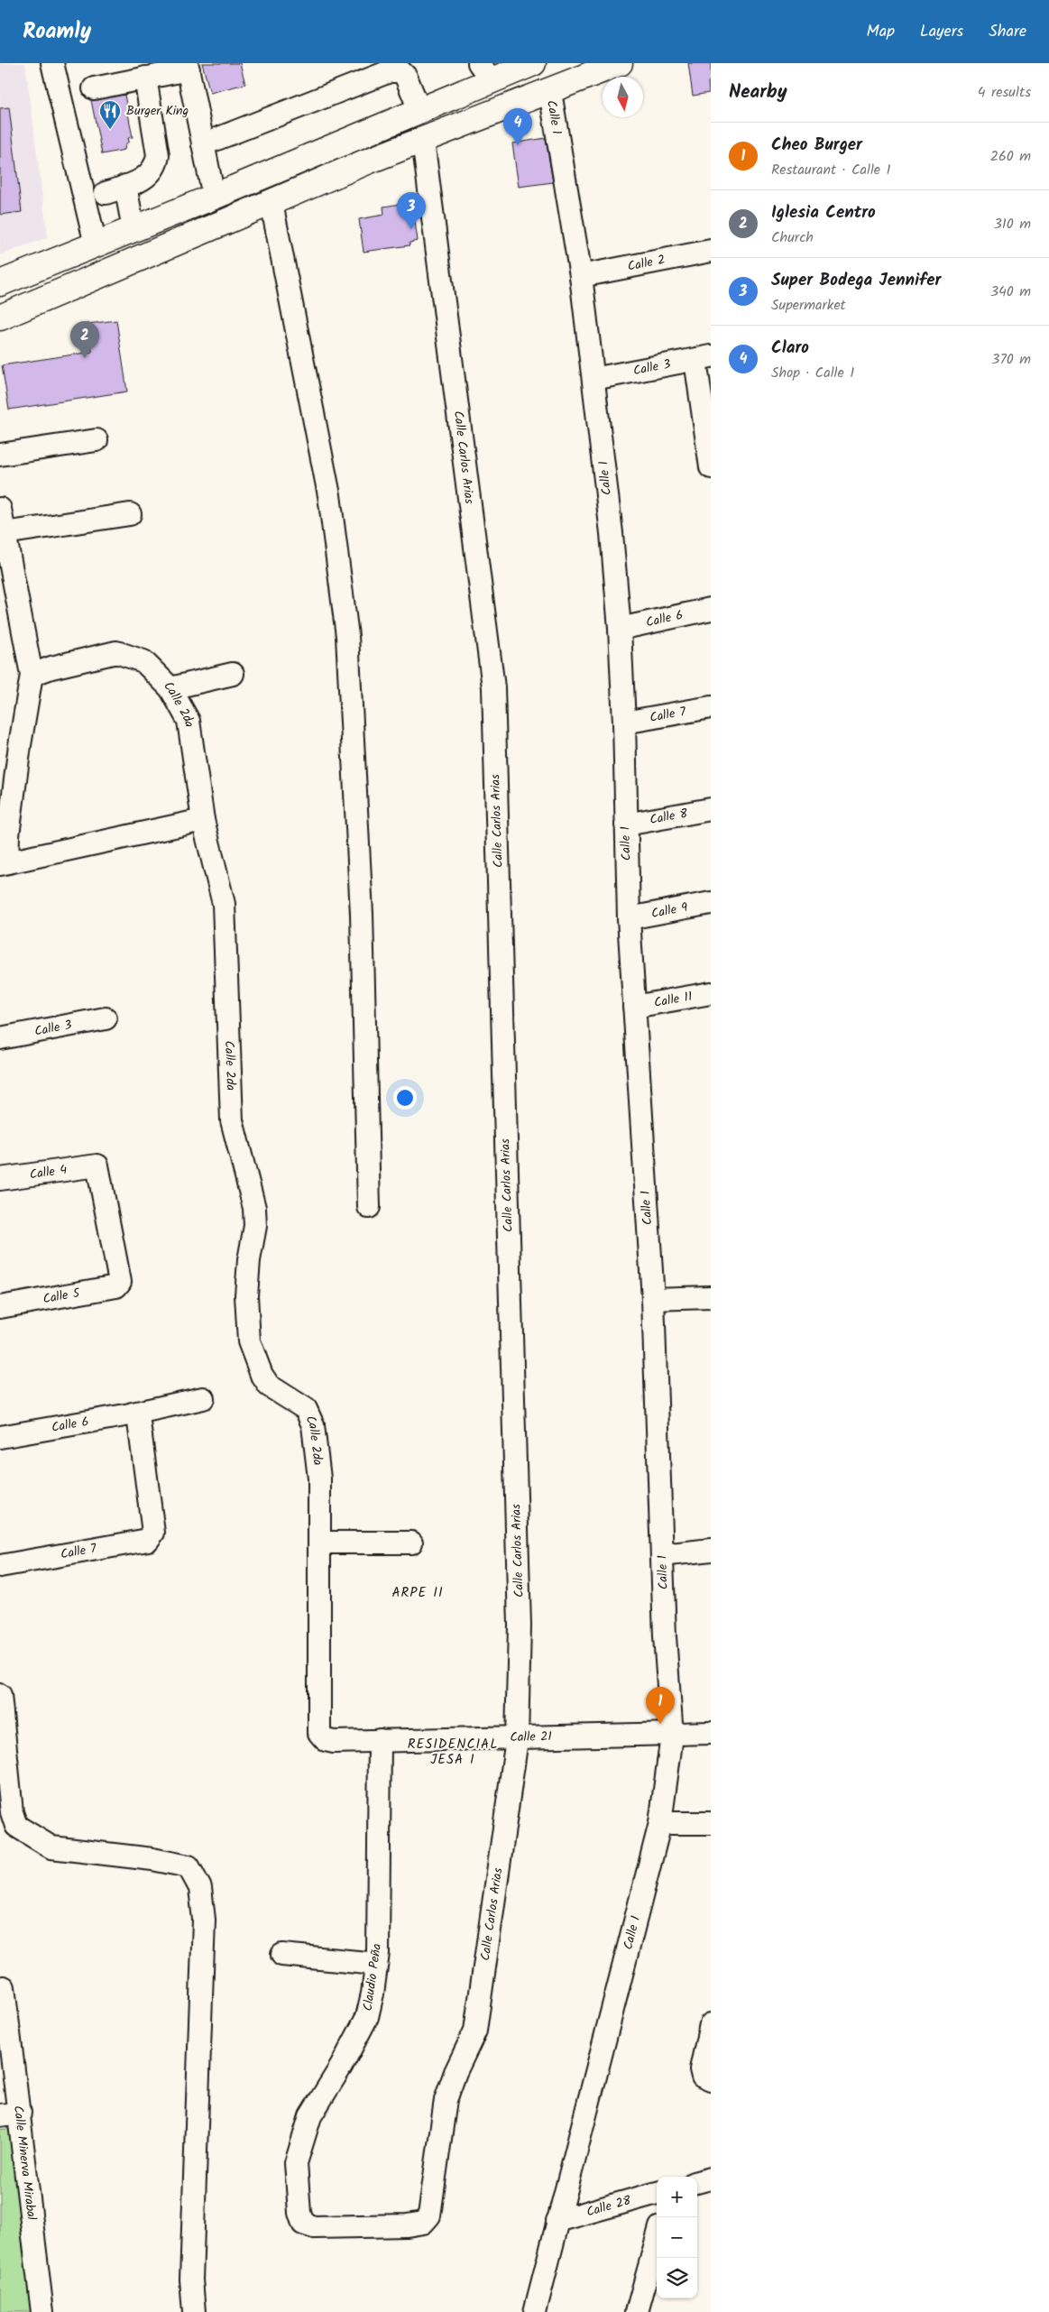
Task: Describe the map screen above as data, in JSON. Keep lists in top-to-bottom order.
{
  "streets": {
    "street": [
      "Calle 1",
      "Calle 2",
      "Calle 3",
      "Calle Carlos Arias",
      "Calle 6",
      "Calle 2da",
      "Calle 7",
      "Calle 8",
      "Calle 9",
      "Calle 11",
      "Calle 4",
      "Calle 5",
      "Calle 21",
      "Claudio Peña",
      "Calle Minerva Mirabal",
      "Calle 28"
    ]
  },
  "crossings": [
    ["Calle 1", "Calle 2"],
    ["Calle 1", "Calle 3"],
    ["Calle 1", "Calle 6"],
    ["Calle 1", "Calle 7"],
    ["Calle 1", "Calle 8"],
    ["Calle 1", "Calle 9"],
    ["Calle 1", "Calle 11"],
    ["Calle 1", "Calle 21"],
    ["Calle 1", "Calle 28"],
    ["Calle Carlos Arias", "Calle 21"],
    ["Calle Carlos Arias", "Claudio Peña"],
    ["Calle 6", "Calle 7"],
    ["Calle 2da", "Calle 21"],
    ["Calle 4", "Calle 5"],
    ["Calle 21", "Claudio Peña"]
  ],
  "districts": ["ARPE II", "RESIDENCIAL JESA I"],
  "places": {
    "restaurant": ["Burger King"]
  },
  "north": "bottom",
  "page": {
    "header": "Roamly",
    "nav": ["Map", "Layers", "Share"],
    "heading": ["Nearby", "4 results"],
    "pins": [
      "4",
      "3",
      "2",
      "1"
    ],
    "list": [
      {
        "mark": "1",
        "name": "Cheo Burger",
        "note": "Restaurant · Calle 1",
        "value": "260 m"
      },
      {
        "mark": "2",
        "name": "Iglesia Centro",
        "note": "Church",
        "value": "310 m"
      },
      {
        "mark": "3",
        "name": "Super Bodega Jennifer",
        "note": "Supermarket",
        "value": "340 m"
      },
      {
        "mark": "4",
        "name": "Claro",
        "note": "Shop · Calle 1",
        "value": "370 m"
      }
    ],
    "map_buttons": ["+", "−"]
  }
}
